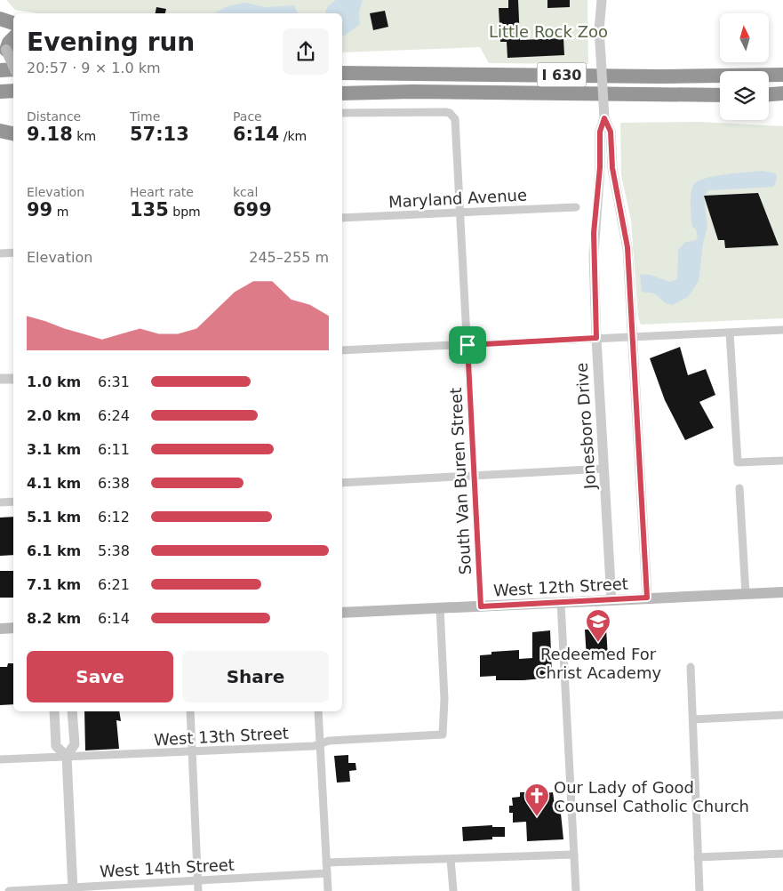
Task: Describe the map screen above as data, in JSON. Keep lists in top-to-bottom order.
{
  "streets": {
    "highway": ["I 630"],
    "main road": ["West 12th Street"],
    "street": [
      "Maryland Avenue",
      "Jonesboro Drive",
      "South Van Buren Street",
      "West 13th Street",
      "West 14th Street"
    ]
  },
  "crossings": [
    ["Maryland Avenue", "South Van Buren Street"],
    ["Jonesboro Drive", "West 12th Street"],
    ["South Van Buren Street", "West 12th Street"],
    ["West 12th Street", "West 13th Street"]
  ],
  "parks": ["Little Rock Zoo"],
  "places": {
    "school or university": ["Redeemed For Christ Academy"],
    "church": ["Our Lady of Good Counsel Catholic Church"]
  },
  "north": "top",
  "page": {
    "heading": ["Evening run", "20:57 · 9 × 1.0 km"],
    "stats": [
      ["Distance", "9.18 km"],
      ["Time", "57:13"],
      ["Pace", "6:14 /km"],
      ["Elevation", "99 m"],
      ["Heart rate", "135 bpm"],
      ["kcal", "699"]
    ],
    "chart": ["Elevation", "245–255 m"],
    "list": [
      {
        "name": "1.0 km",
        "note": "6:31"
      },
      {
        "name": "2.0 km",
        "note": "6:24"
      },
      {
        "name": "3.1 km",
        "note": "6:11"
      },
      {
        "name": "4.1 km",
        "note": "6:38"
      },
      {
        "name": "5.1 km",
        "note": "6:12"
      },
      {
        "name": "6.1 km",
        "note": "5:38"
      },
      {
        "name": "7.1 km",
        "note": "6:21"
      },
      {
        "name": "8.2 km",
        "note": "6:14"
      }
    ],
    "buttons": ["Save", "Share"]
  }
}
